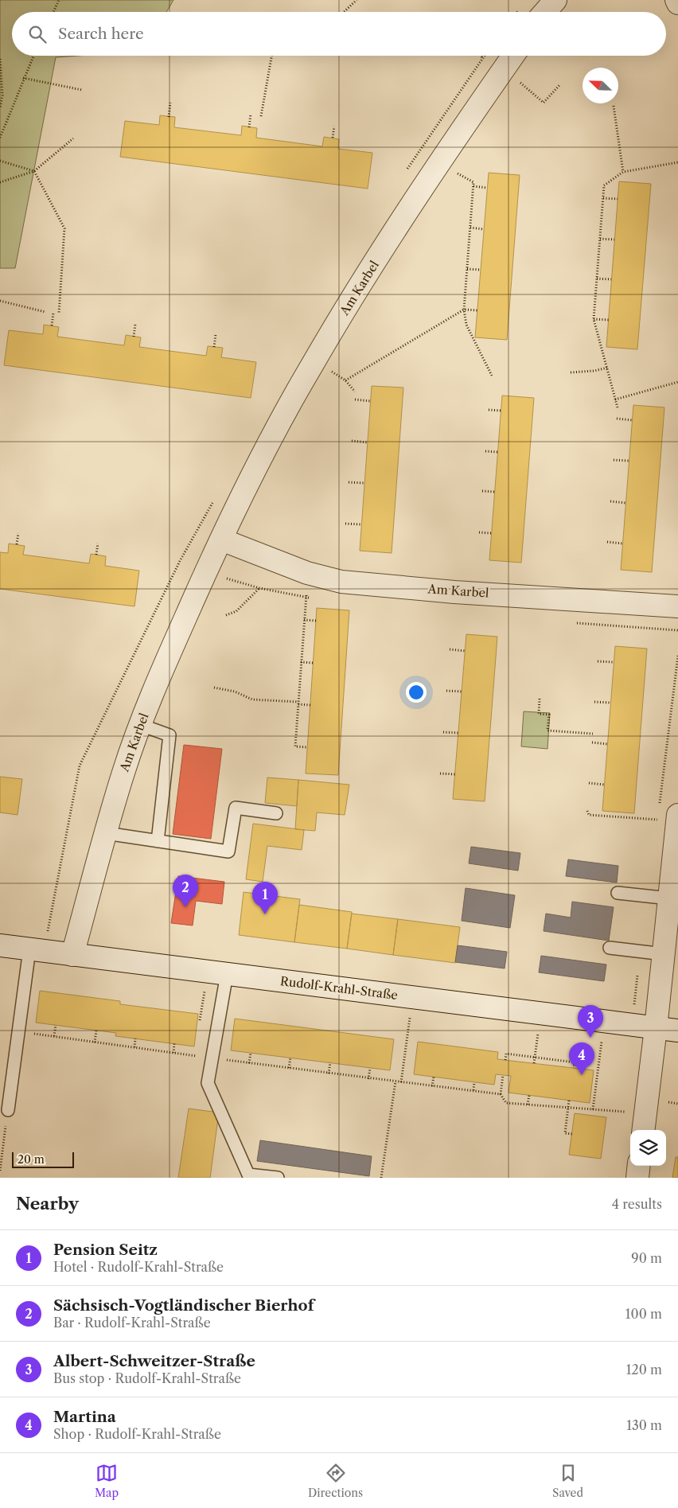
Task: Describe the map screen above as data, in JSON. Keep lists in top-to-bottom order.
{
  "streets": {
    "street": ["Am Karbel", "Rudolf-Krahl-Straße"]
  },
  "crossings": [
    ["Am Karbel", "Rudolf-Krahl-Straße"]
  ],
  "scale_bar": "20 m",
  "north": "top left",
  "page": {
    "search": "Search here",
    "pins": [
      "2",
      "1",
      "3",
      "4"
    ],
    "scale": "20 m",
    "heading": ["Nearby", "4 results"],
    "list": [
      {
        "mark": "1",
        "name": "Pension Seitz",
        "note": "Hotel · Rudolf-Krahl-Straße",
        "value": "90 m"
      },
      {
        "mark": "2",
        "name": "Sächsisch-Vogtländischer Bierhof",
        "note": "Bar · Rudolf-Krahl-Straße",
        "value": "100 m"
      },
      {
        "mark": "3",
        "name": "Albert-Schweitzer-Straße",
        "note": "Bus stop · Rudolf-Krahl-Straße",
        "value": "120 m"
      },
      {
        "mark": "4",
        "name": "Martina",
        "note": "Shop · Rudolf-Krahl-Straße",
        "value": "130 m"
      }
    ],
    "nav": ["Map", "Directions", "Saved"]
  }
}
